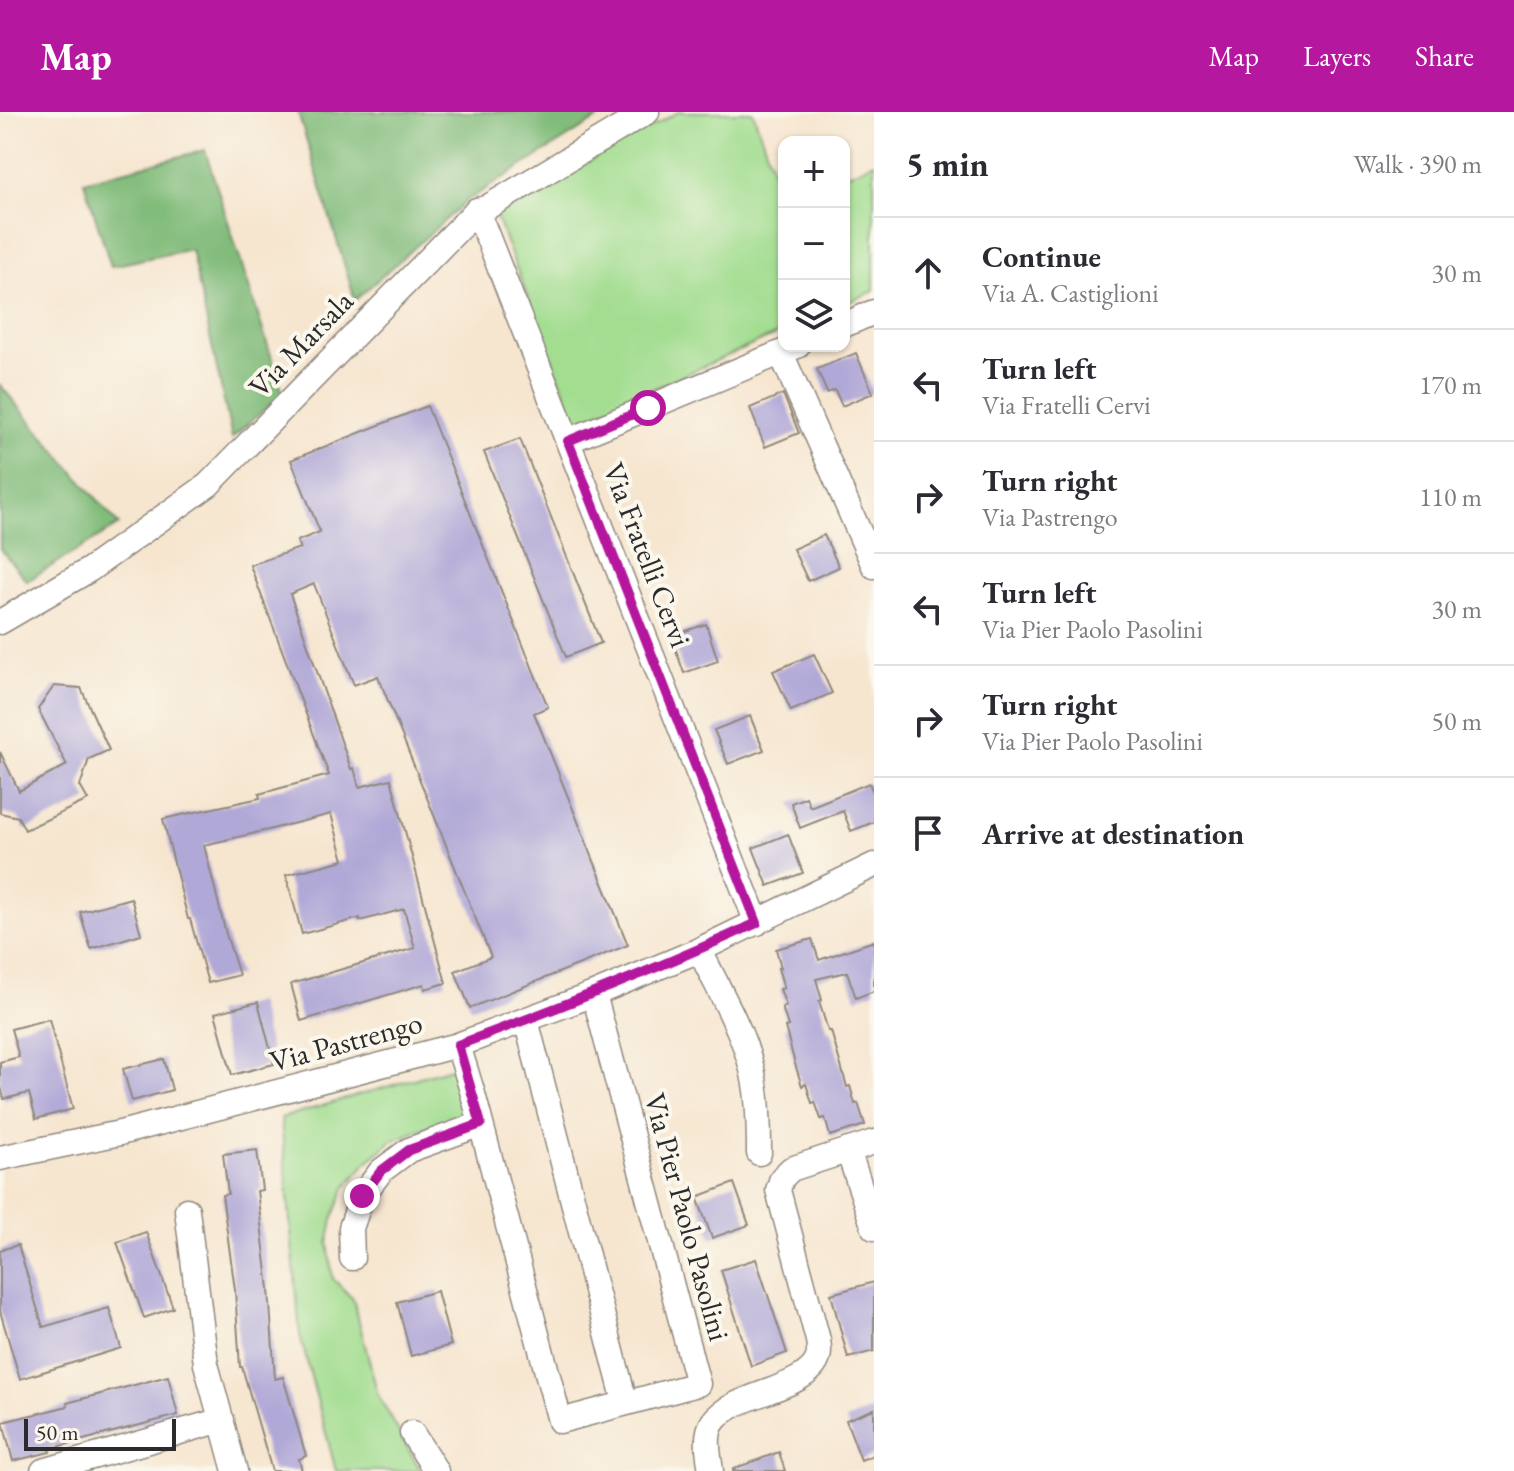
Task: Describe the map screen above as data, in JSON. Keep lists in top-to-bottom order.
{
  "streets": {
    "street": [
      "Via Marsala",
      "Via Fratelli Cervi",
      "Via Pastrengo",
      "Via Pier Paolo Pasolini"
    ]
  },
  "crossings": [
    ["Via Marsala", "Via Fratelli Cervi"],
    ["Via Fratelli Cervi", "Via Pastrengo"],
    ["Via Pastrengo", "Via Pier Paolo Pasolini"]
  ],
  "scale_bar": "50 m",
  "page": {
    "header": "Map",
    "nav": ["Map", "Layers", "Share"],
    "heading": ["5 min", "Walk · 390 m"],
    "map_buttons": ["+", "−"],
    "list": [
      ["Continue", "Via A. Castiglioni", "30 m"],
      ["Turn left", "Via Fratelli Cervi", "170 m"],
      ["Turn right", "Via Pastrengo", "110 m"],
      ["Turn left", "Via Pier Paolo Pasolini", "30 m"],
      ["Turn right", "Via Pier Paolo Pasolini", "50 m"],
      "Arrive at destination"
    ],
    "scale": "50 m"
  }
}
